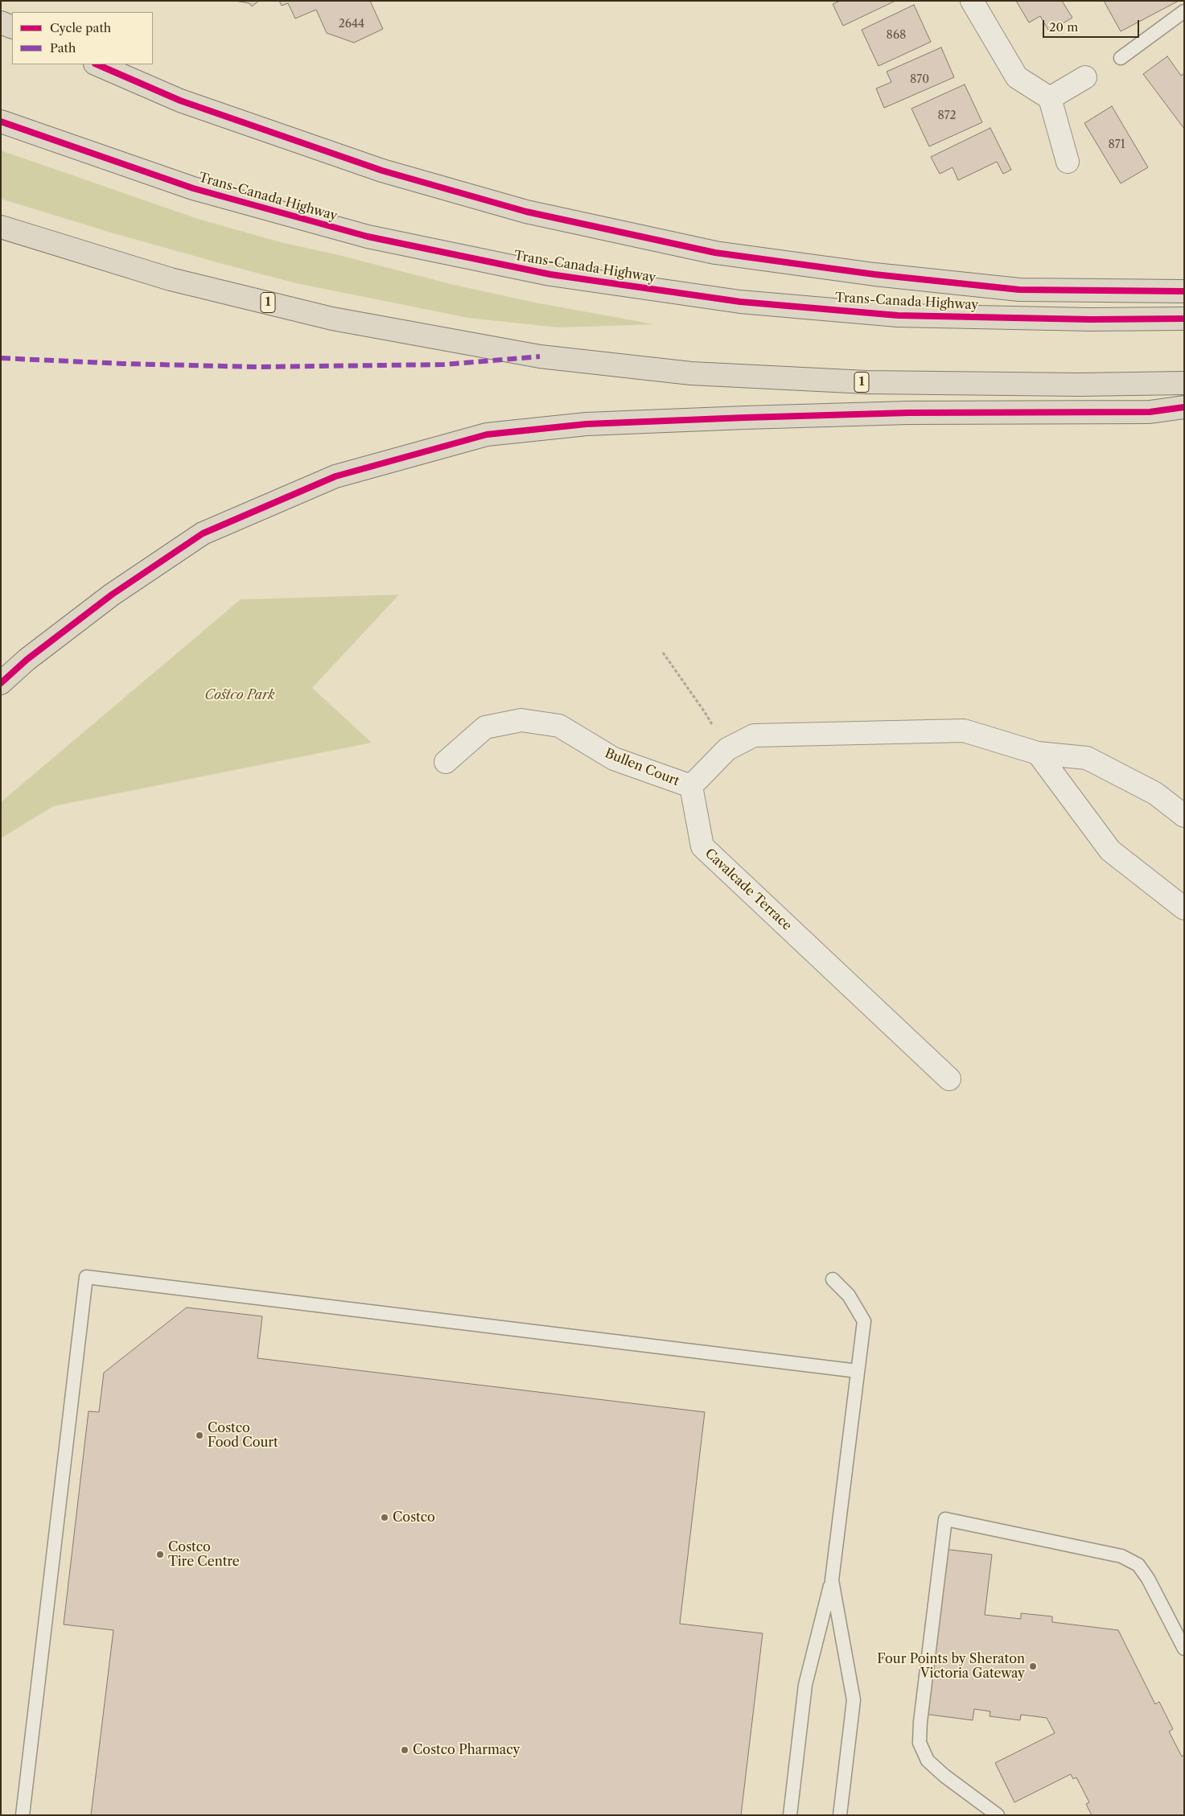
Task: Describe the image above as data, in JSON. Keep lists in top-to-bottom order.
{
  "streets": {
    "highway": ["Trans-Canada Highway", "1"],
    "street": ["Bullen Court", "Cavalcade Terrace"]
  },
  "crossings": [
    ["Bullen Court", "Cavalcade Terrace"]
  ],
  "parks": ["Costco Park"],
  "places": [
    "Costco Food Court",
    "Costco",
    "Costco Tire Centre",
    "Four Points by Sheraton Victoria Gateway",
    "Costco Pharmacy"
  ],
  "house_numbers": [
    "2644",
    "868",
    "870",
    "872",
    "871"
  ],
  "legend": ["Cycle path", "Path"],
  "scale_bar": "20 m"
}
